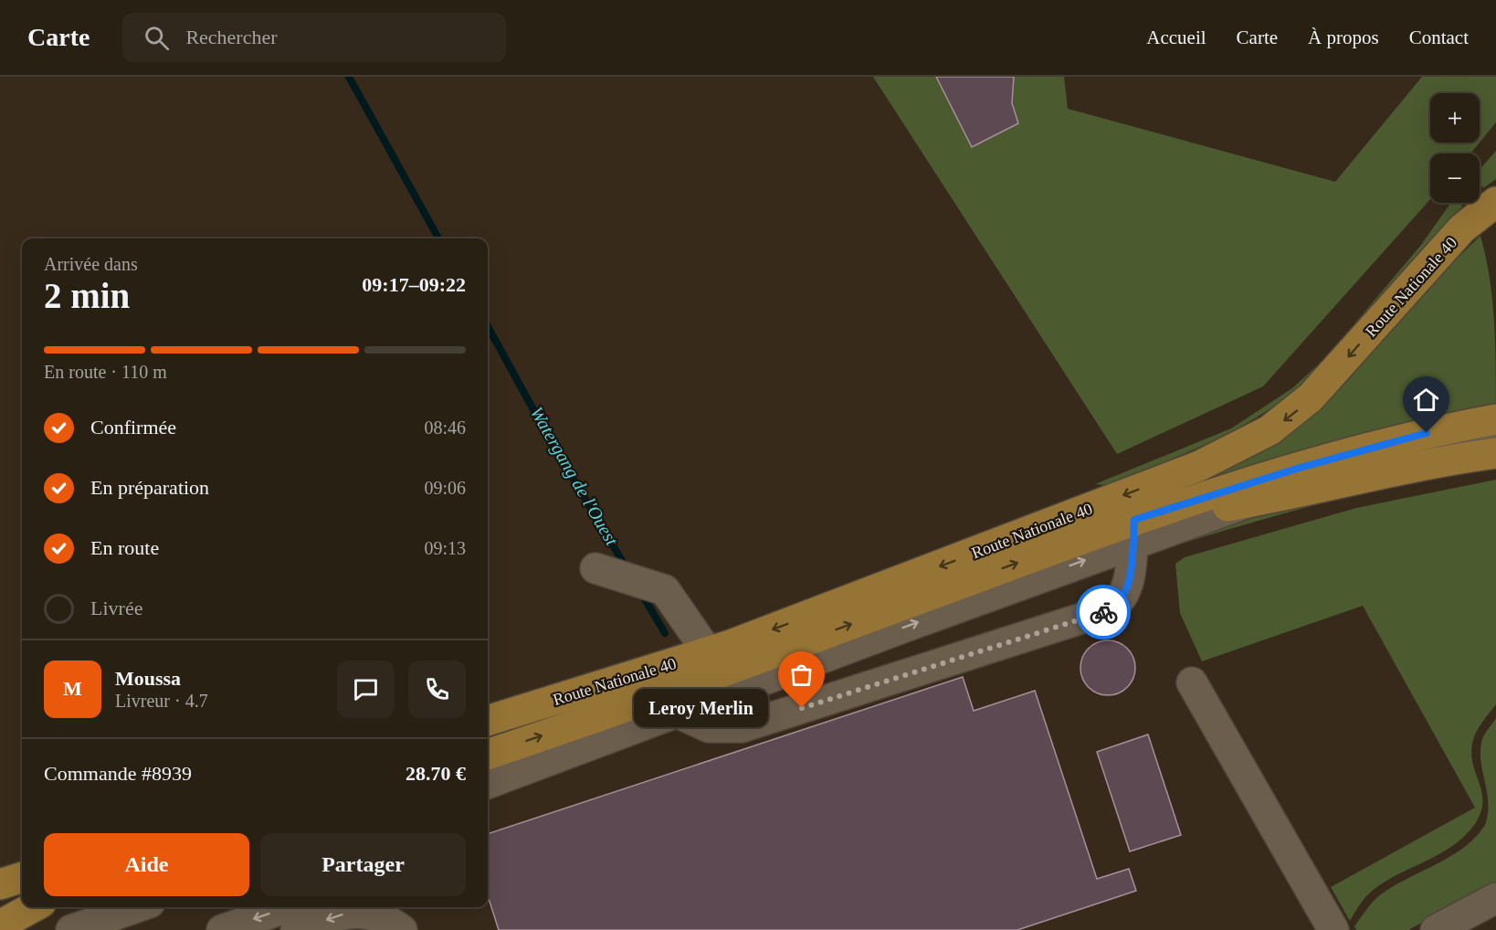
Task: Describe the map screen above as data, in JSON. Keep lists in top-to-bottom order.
{
  "streets": {
    "main road": ["Route Nationale 40"]
  },
  "water": ["Watergang de l'Ouest"],
  "places": ["Leroy Merlin"],
  "page": {
    "header": "Carte",
    "search": "Rechercher",
    "nav": [
      "Accueil",
      "Carte",
      "À propos",
      "Contact"
    ],
    "map_buttons": ["+", "−"],
    "heading": ["2 min", "Arrivée dans", "09:17–09:22"],
    "panel": [
      "Moussa",
      "Livreur · 4.7",
      "Commande #8939",
      "28.70 €"
    ],
    "bar": "En route · 110 m",
    "list": [
      ["Confirmée", "08:46"],
      ["En préparation", "09:06"],
      ["En route", "09:13"],
      "Livrée"
    ],
    "round": "M",
    "bubble": "Leroy Merlin",
    "buttons": ["Aide", "Partager"]
  }
}
